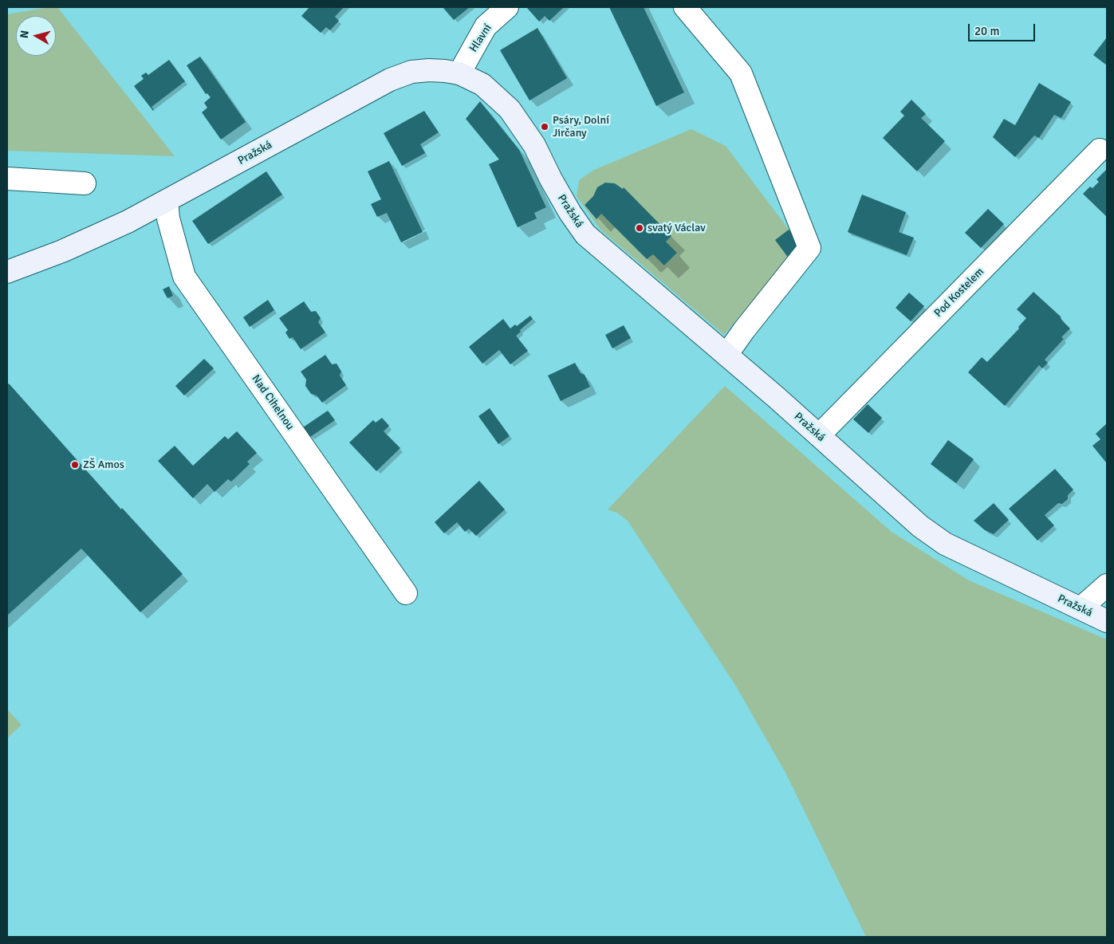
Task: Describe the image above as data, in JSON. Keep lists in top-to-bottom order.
{
  "streets": {
    "main road": ["Pražská"],
    "street": ["Hlavní", "Pod Kostelem", "Nad Cihelnou"]
  },
  "crossings": [
    ["Hlavní", "Pražská"],
    ["Pražská", "Pod Kostelem"],
    ["Pražská", "Nad Cihelnou"]
  ],
  "places": ["Psáry, Dolní Jirčany", "svatý Václav", "ZŠ Amos"],
  "scale_bar": "20 m",
  "north": "left"
}
